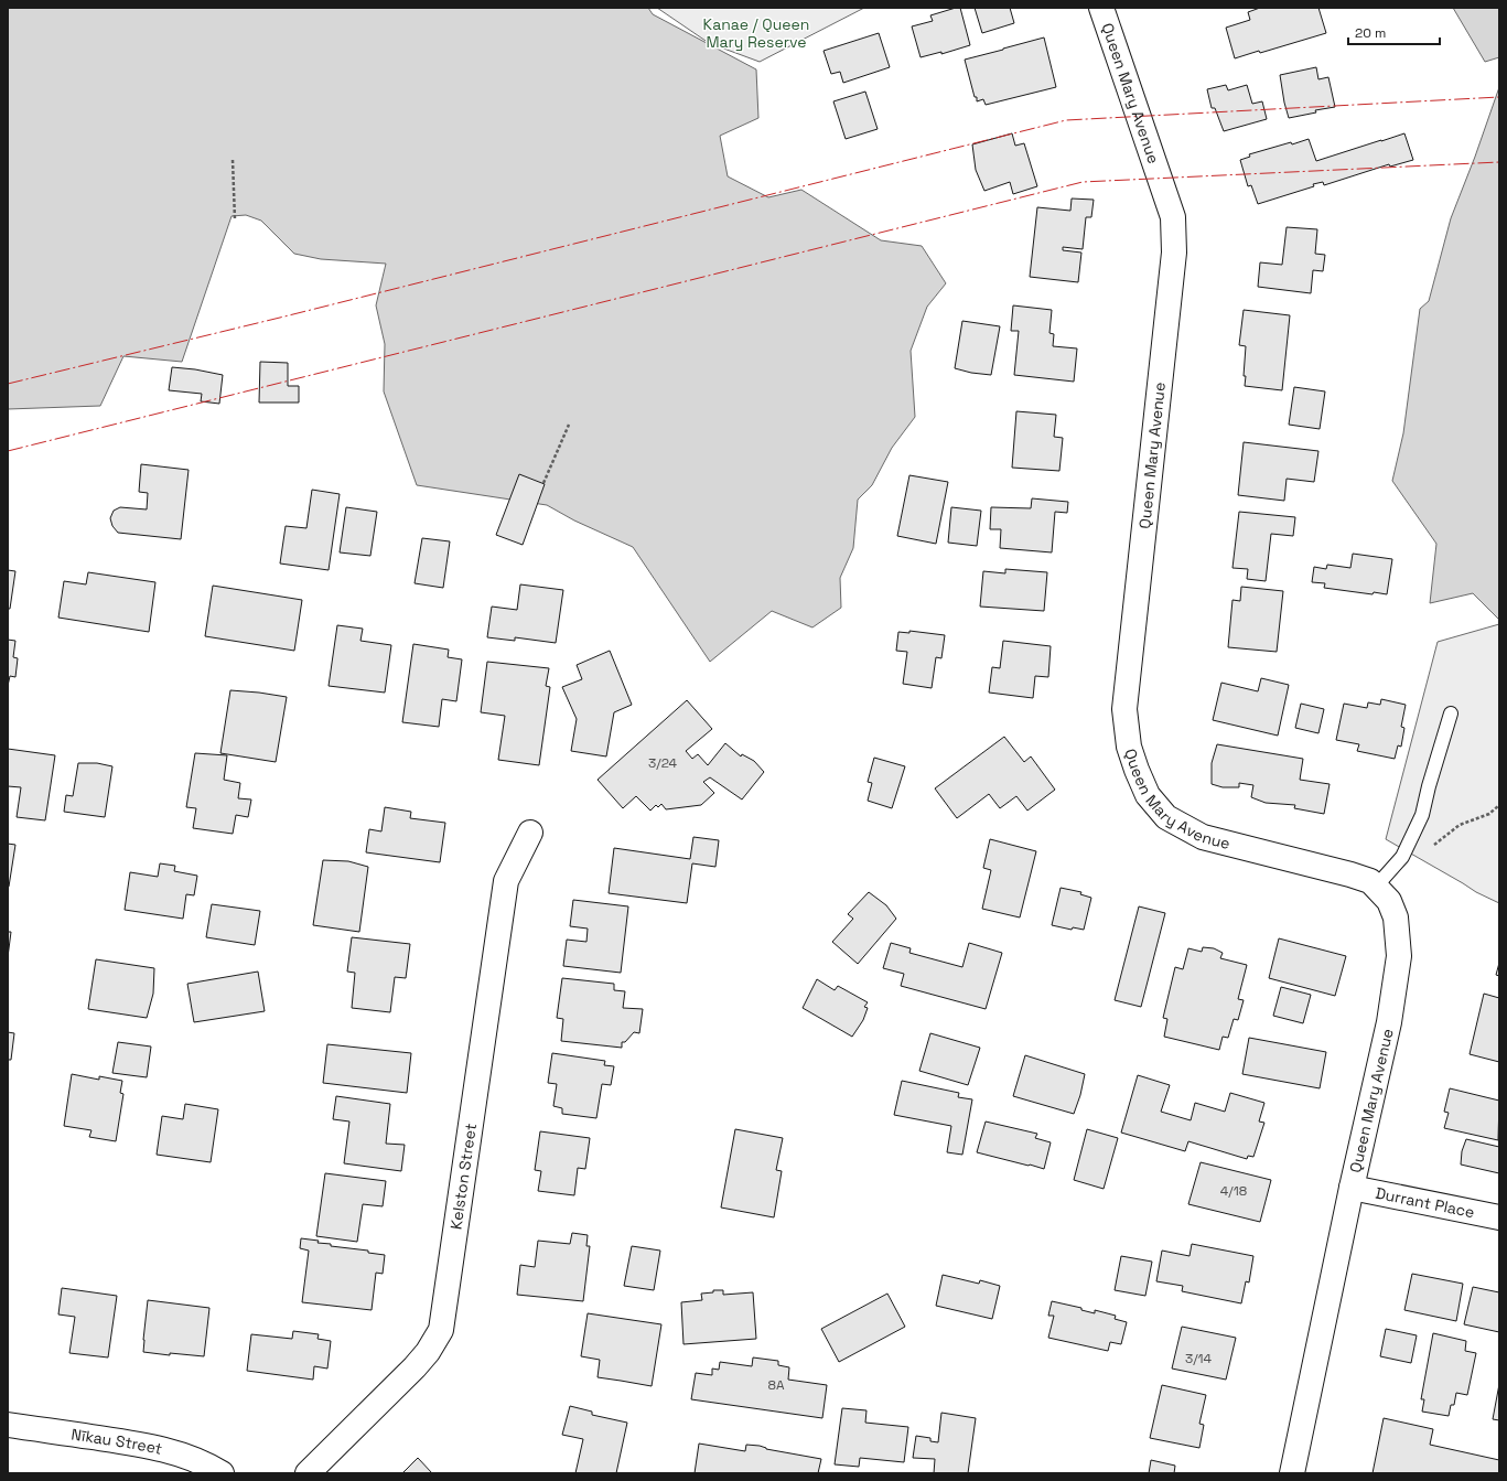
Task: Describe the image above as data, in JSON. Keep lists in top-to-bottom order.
{
  "streets": {
    "street": [
      "Queen Mary Avenue",
      "Kelston Street",
      "Durrant Place",
      "Nīkau Street"
    ]
  },
  "crossings": [
    ["Queen Mary Avenue", "Durrant Place"]
  ],
  "parks": ["Kanae / Queen Mary Reserve"],
  "house_numbers": [
    "3/24",
    "4/18",
    "3/14",
    "8A"
  ],
  "scale_bar": "20 m"
}
